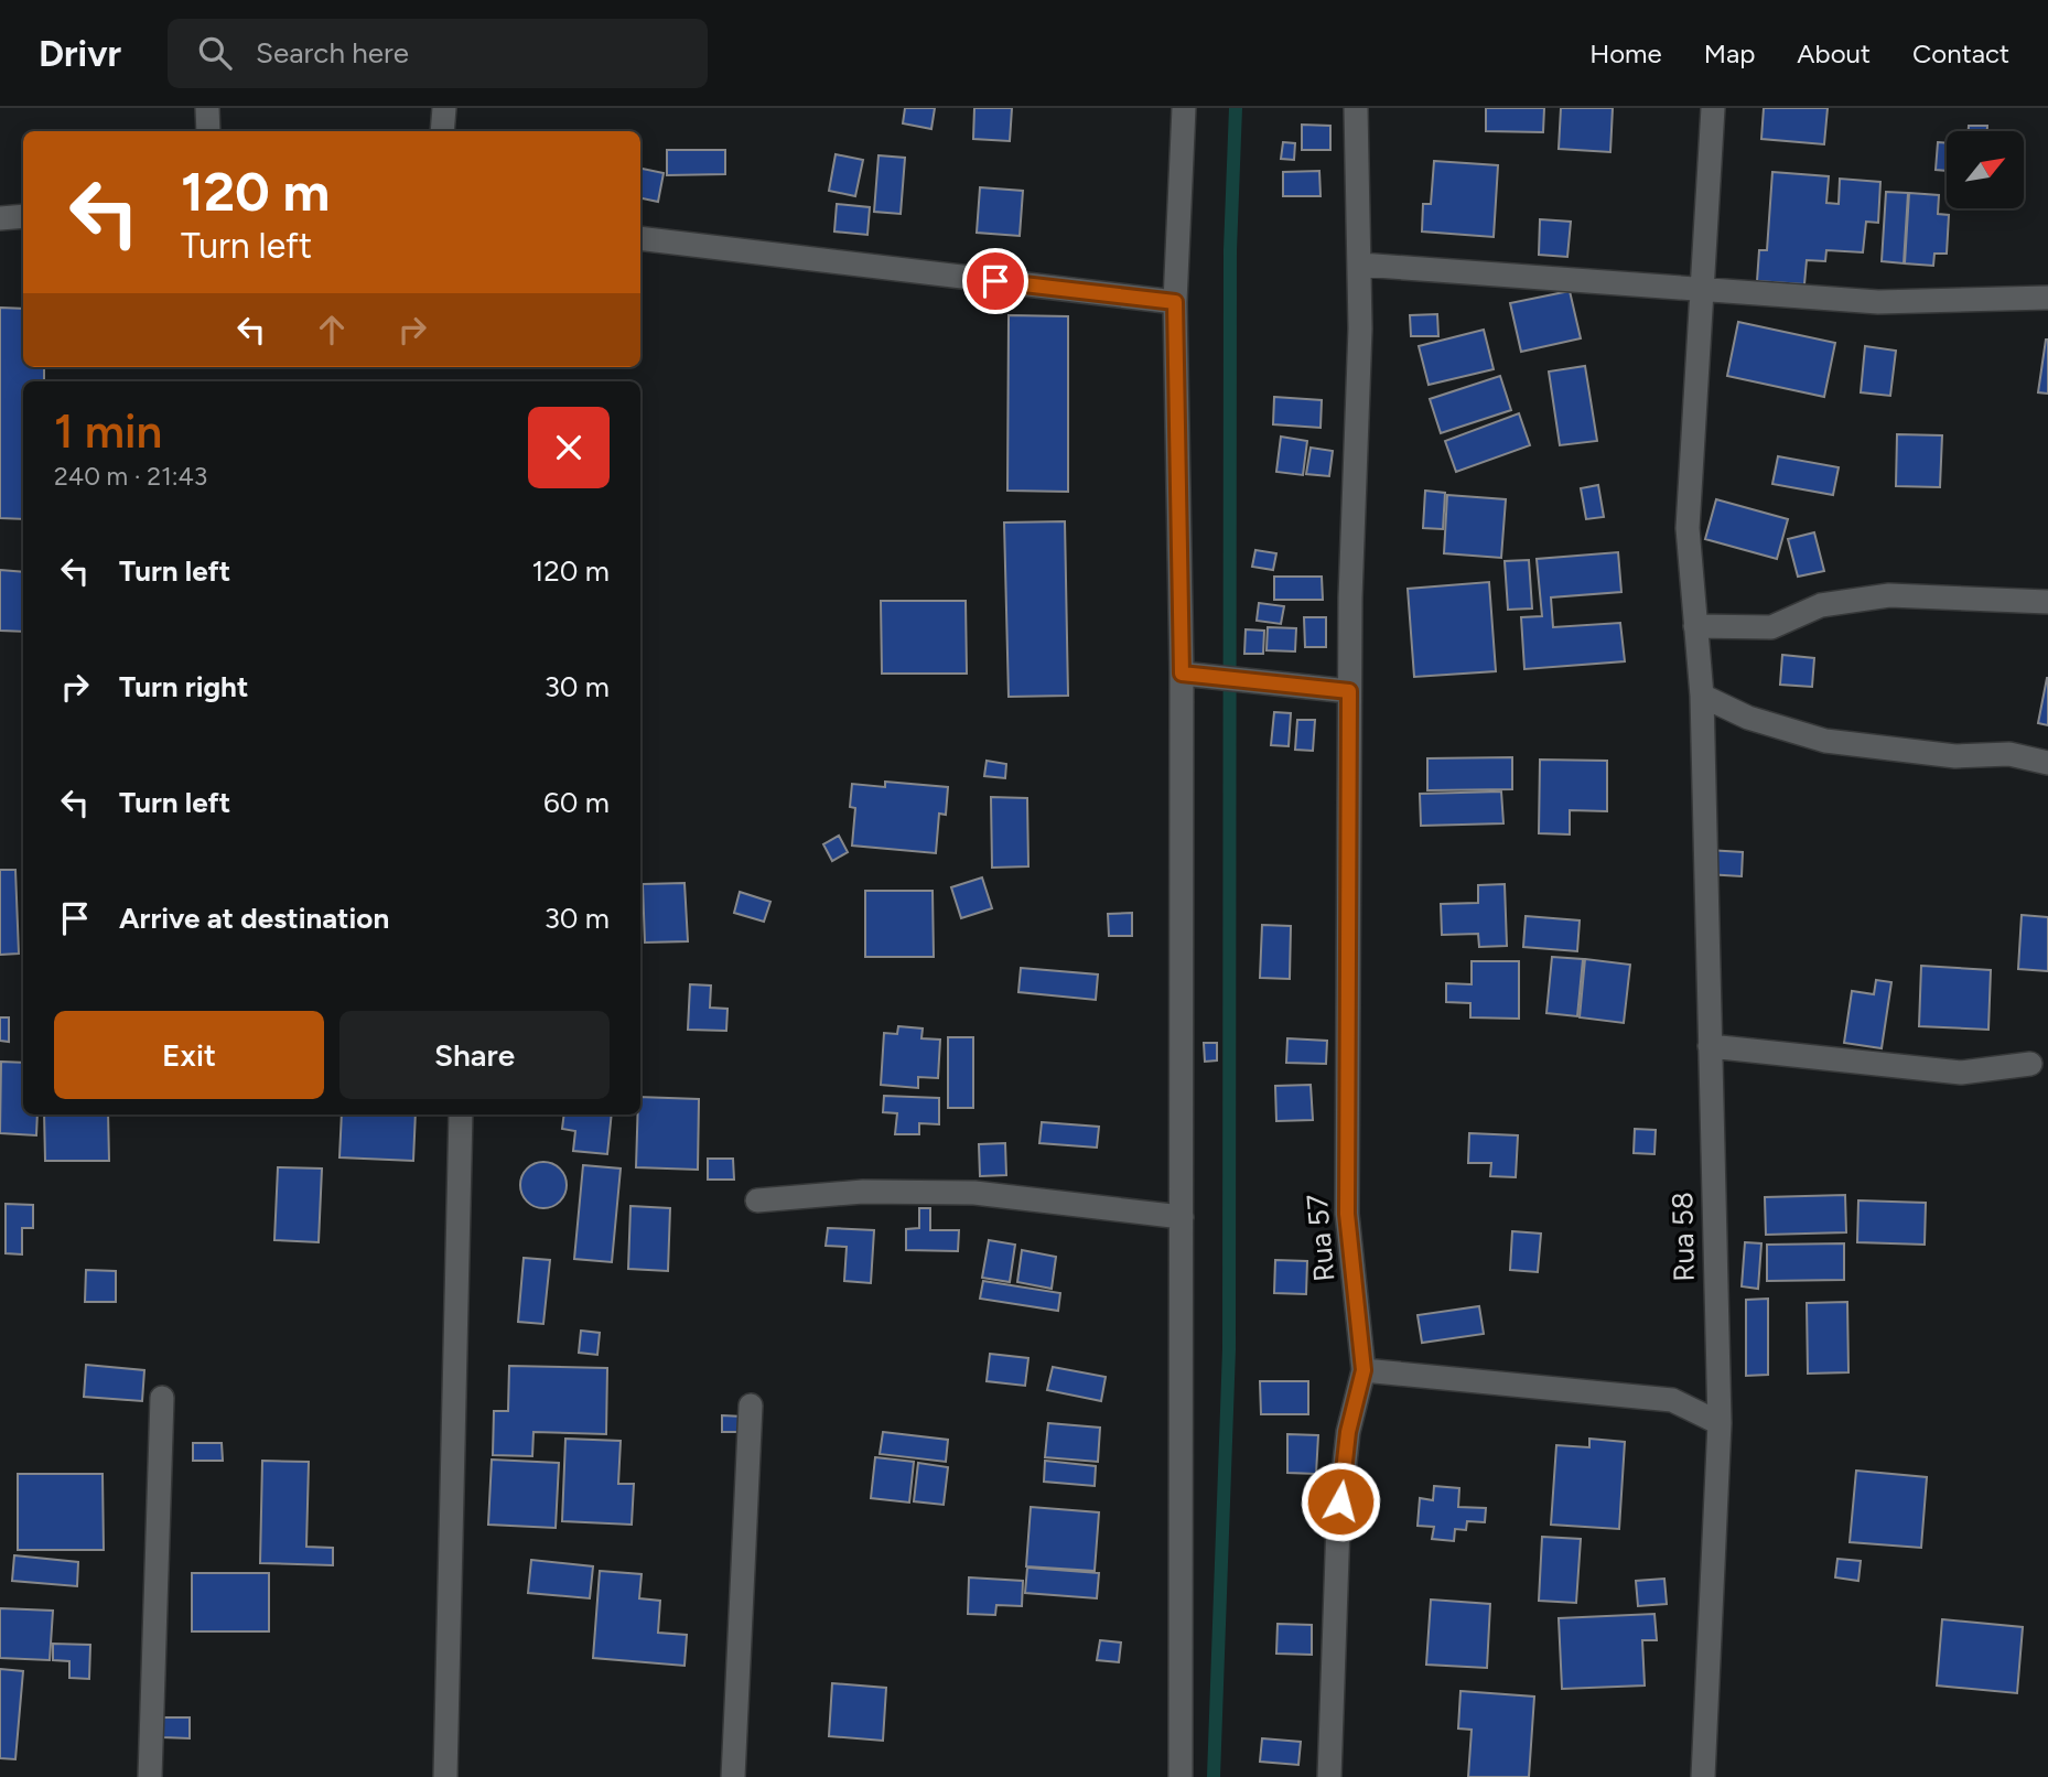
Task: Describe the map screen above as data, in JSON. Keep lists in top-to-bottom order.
{
  "streets": {
    "street": ["Rua 58", "Rua 57"]
  },
  "north": "top right",
  "page": {
    "header": "Drivr",
    "search": "Search here",
    "nav": [
      "Home",
      "Map",
      "About",
      "Contact"
    ],
    "turn": ["120 m", "Turn left"],
    "heading": ["1 min", "240 m · 21:43"],
    "list": [
      {
        "name": "Turn left",
        "value": "120 m"
      },
      {
        "name": "Turn right",
        "value": "30 m"
      },
      {
        "name": "Turn left",
        "value": "60 m"
      },
      {
        "name": "Arrive at destination",
        "value": "30 m"
      }
    ],
    "buttons": ["Exit", "Share"]
  }
}
